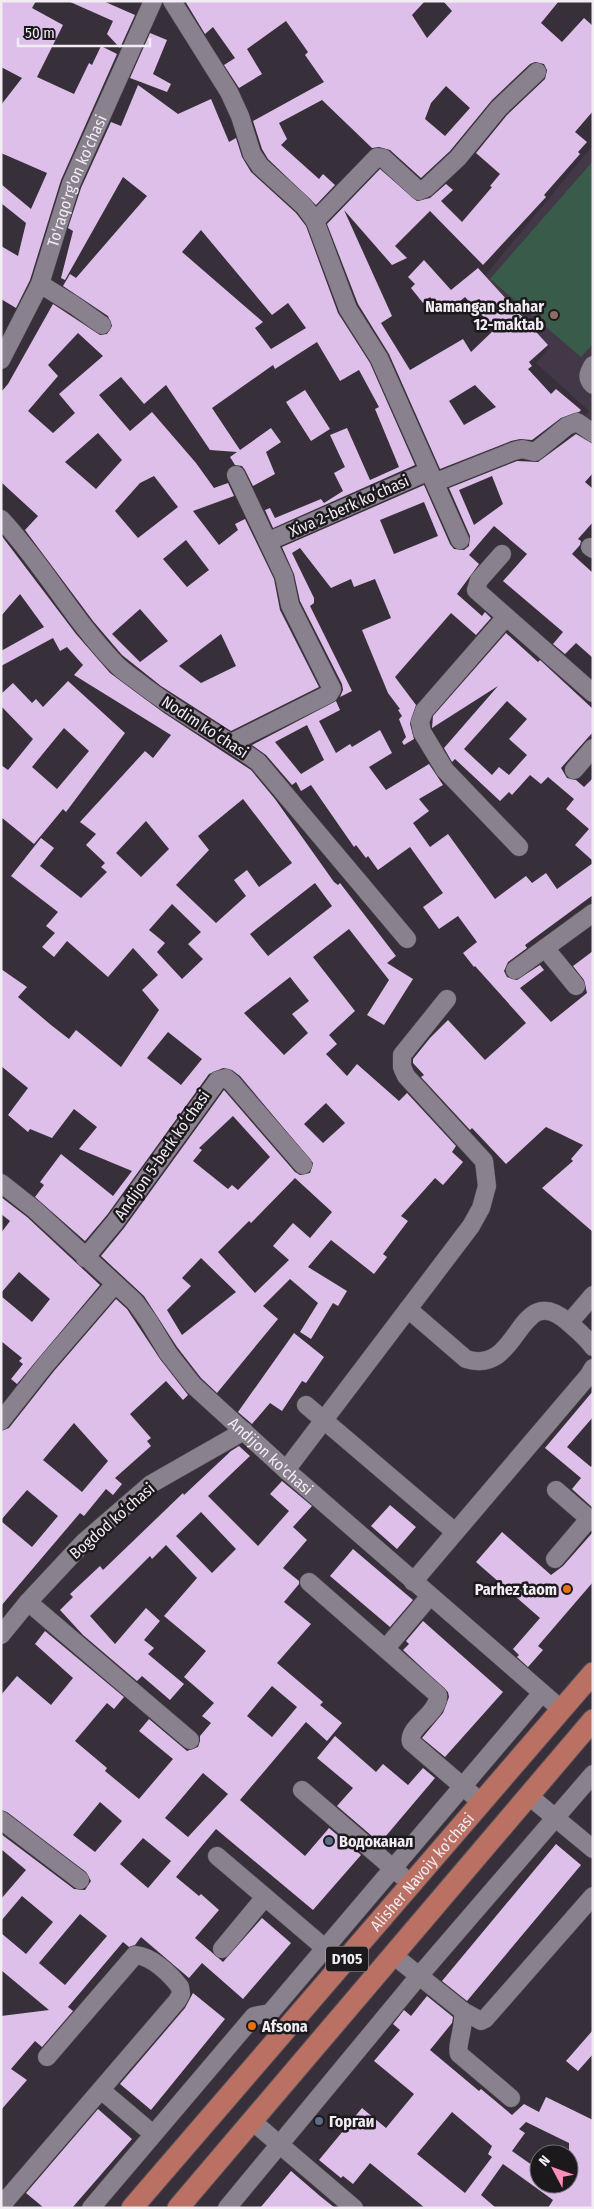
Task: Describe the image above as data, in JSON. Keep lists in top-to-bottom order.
{
  "streets": {
    "main road": ["Alisher Navoiy ko'chasi", "D105"],
    "street": [
      "To'raqo'rg'on ko'chasi",
      "Xiva 2-berk koʻchasi",
      "Nodim koʻchasi",
      "Аndijon 5-berk koʻchasi",
      "Andijon ko'chasi",
      "Bogdod koʻchasi"
    ]
  },
  "crossings": [
    ["Аndijon 5-berk koʻchasi", "Andijon ko'chasi"],
    ["Andijon ko'chasi", "Bogdod koʻchasi"],
    ["Andijon ko'chasi", "Alisher Navoiy ko'chasi"]
  ],
  "places": [
    "Namangan shahar 12-maktab",
    "Parhez taom",
    "Водоканал",
    "Afsona",
    "Горгаи"
  ],
  "scale_bar": "50 m",
  "north": "top left"
}
